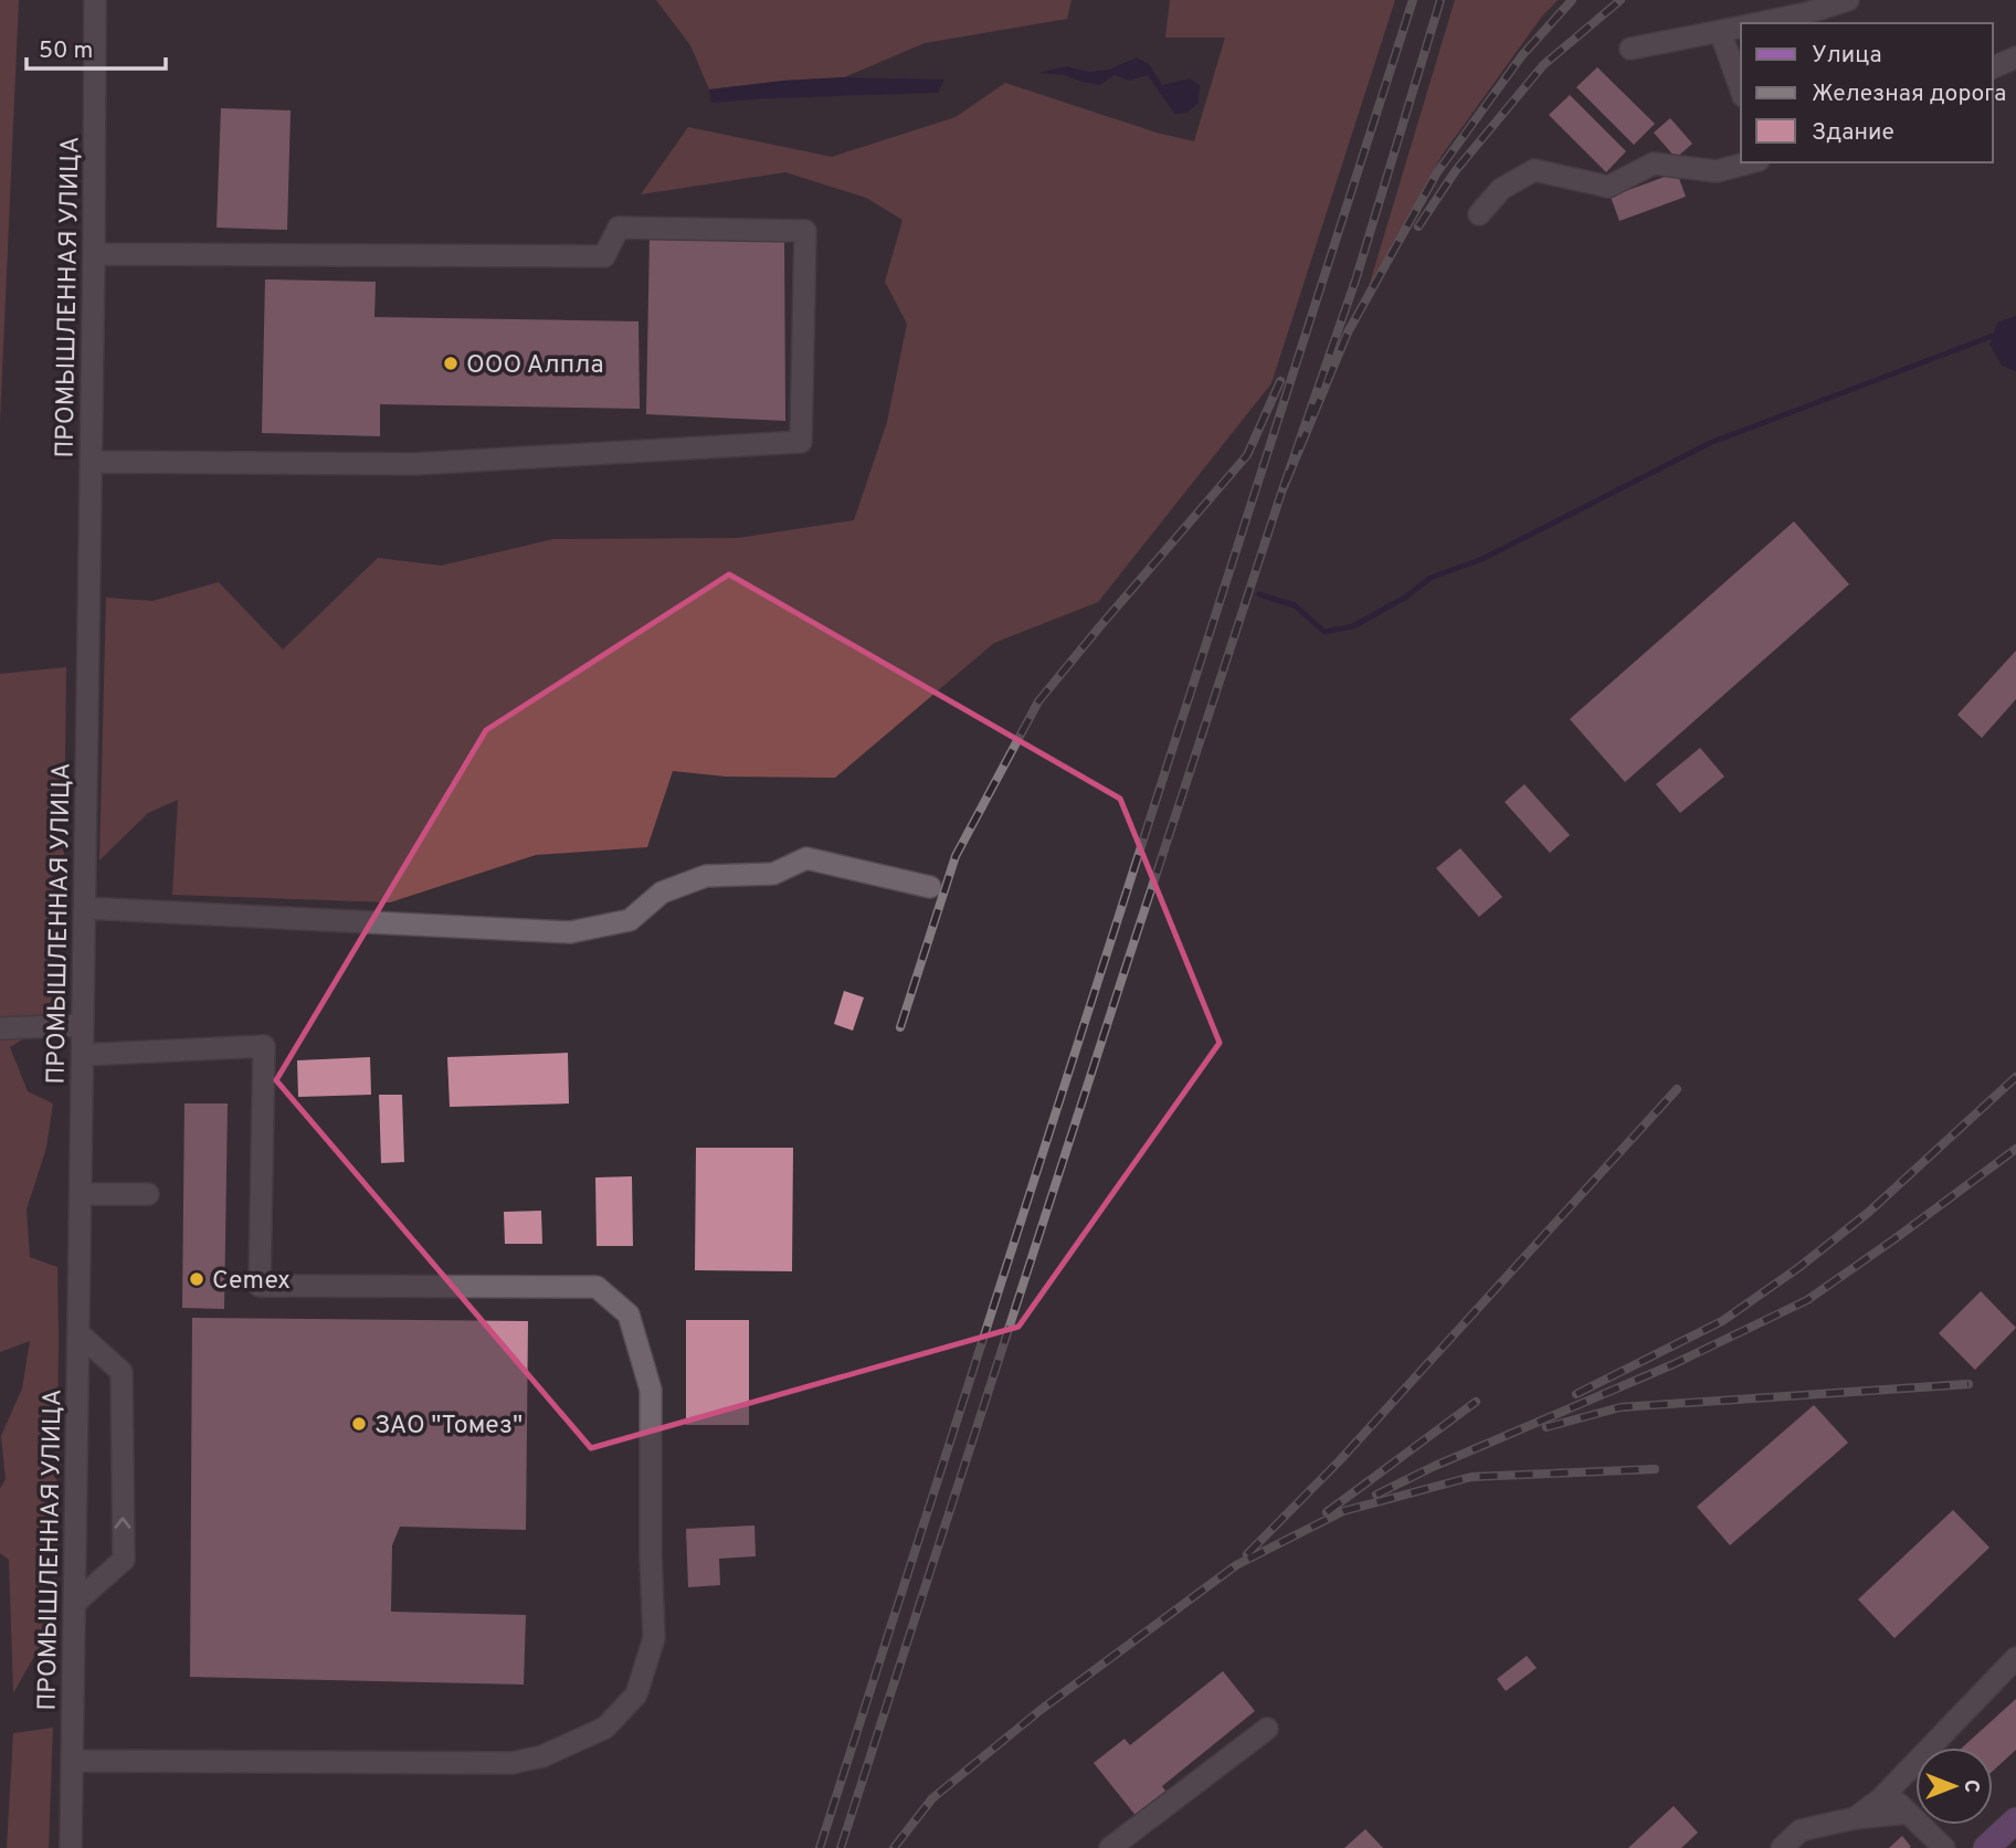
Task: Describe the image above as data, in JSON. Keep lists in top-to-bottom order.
{
  "streets": {
    "street": ["ПРОМЫШЛЕННАЯ УЛИЦА"]
  },
  "places": ["ООО Алпла", "Cemex", "ЗАО \"Томез\""],
  "legend": ["Улица", "Железная дорога", "Здание"],
  "scale_bar": "50 m",
  "north": "right"
}
